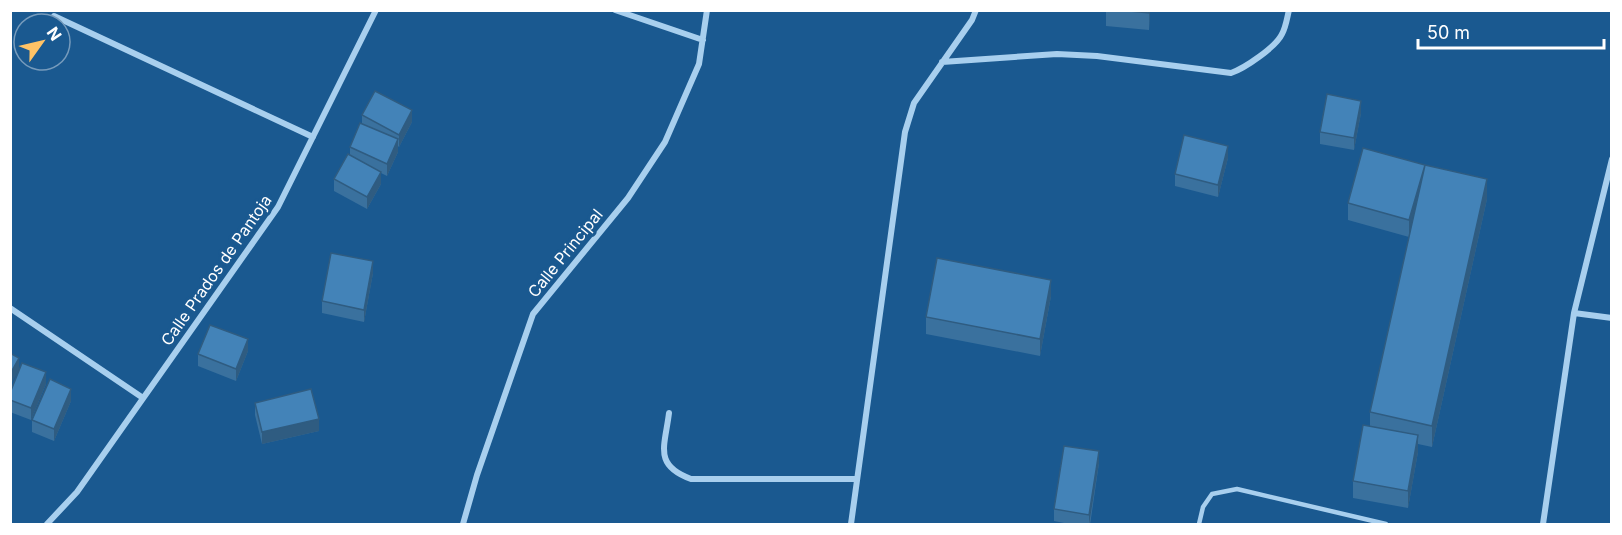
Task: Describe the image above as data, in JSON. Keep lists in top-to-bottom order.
{
  "streets": {
    "street": ["Calle Principal", "Calle Prados de Pantoja"]
  },
  "scale_bar": "50 m",
  "north": "top right"
}
